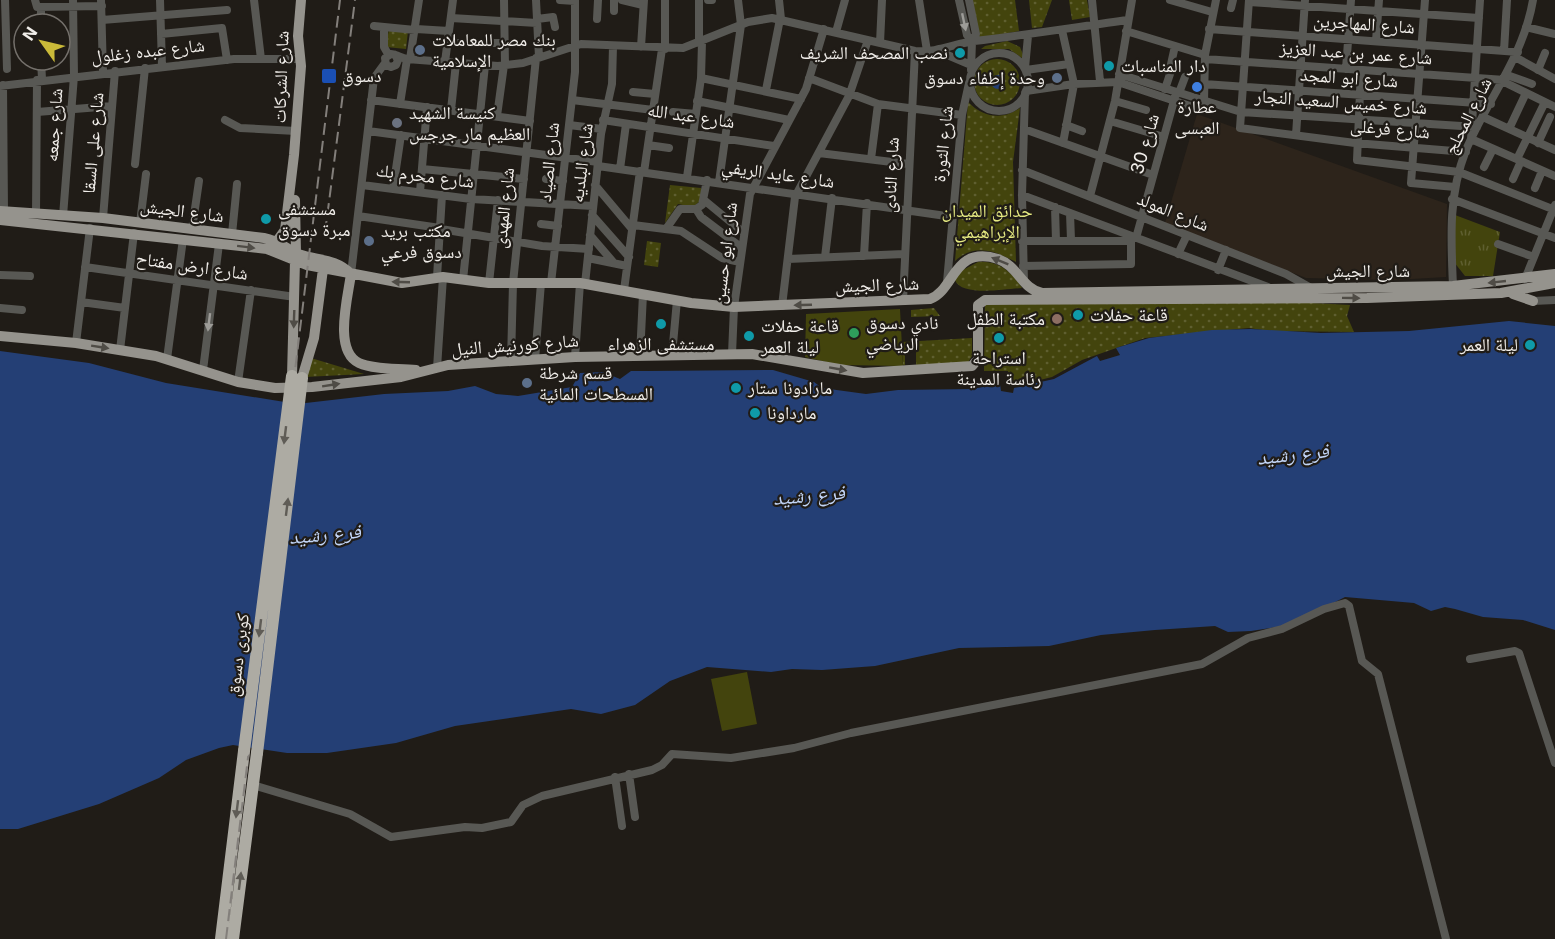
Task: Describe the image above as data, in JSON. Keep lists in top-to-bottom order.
{
  "streets": {
    "highway": ["كوبرى دسوق"],
    "main road": ["شارع الشركات", "شارع الجيش", "شارع كورنيش النيل"],
    "street": [
      "شارع المهاجرين",
      "شارع عبده زغلول",
      "شارع عمر بن عبد العزيز",
      "شارع ابو المجد",
      "شارع خميس السعيد النجار",
      "شارع عبد الله",
      "شارع المحلج",
      "شارع جمعه",
      "شارع فرغلى",
      "شارع على السقا",
      "شارع الثورة",
      "شارع 30",
      "شارع الصياد",
      "شارع البلديه",
      "شارع عايد الريفي",
      "شارع النادى",
      "شارع محرم بك",
      "شارع المهدى",
      "شارع المولد",
      "شارع ابو حسين",
      "شارع ارض مفتاح"
    ]
  },
  "crossings": [
    ["شارع المهاجرين", "شارع المحلج"],
    ["شارع عبده زغلول", "شارع الشركات"],
    ["شارع عبده زغلول", "شارع جمعه"],
    ["شارع عبده زغلول", "شارع على السقا"],
    ["شارع عمر بن عبد العزيز", "شارع المحلج"],
    ["شارع الشركات", "شارع الجيش"],
    ["شارع الشركات", "شارع ارض مفتاح"],
    ["شارع الشركات", "كوبرى دسوق"],
    ["شارع ابو المجد", "شارع المحلج"],
    ["شارع خميس السعيد النجار", "شارع المحلج"],
    ["شارع خميس السعيد النجار", "شارع فرغلى"],
    ["شارع خميس السعيد النجار", "شارع الثورة"],
    ["شارع خميس السعيد النجار", "شارع 30"],
    ["شارع عبد الله", "شارع الصياد"],
    ["شارع عبد الله", "شارع البلديه"],
    ["شارع عبد الله", "شارع ابو حسين"],
    ["شارع المحلج", "شارع فرغلى"],
    ["شارع المحلج", "شارع الجيش"],
    ["شارع جمعه", "شارع الجيش"],
    ["شارع على السقا", "شارع الجيش"],
    ["شارع الثورة", "شارع عايد الريفي"],
    ["شارع الثورة", "شارع الجيش"],
    ["شارع 30", "شارع المولد"],
    ["شارع الصياد", "شارع عايد الريفي"],
    ["شارع الصياد", "شارع محرم بك"],
    ["شارع الصياد", "شارع الجيش"],
    ["شارع الصياد", "شارع كورنيش النيل"],
    ["شارع البلديه", "شارع عايد الريفي"],
    ["شارع البلديه", "شارع محرم بك"],
    ["شارع البلديه", "شارع الجيش"],
    ["شارع البلديه", "شارع كورنيش النيل"],
    ["شارع عايد الريفي", "شارع النادى"],
    ["شارع عايد الريفي", "شارع المهدى"],
    ["شارع عايد الريفي", "شارع ابو حسين"],
    ["شارع النادى", "شارع الجيش"],
    ["شارع محرم بك", "شارع المهدى"],
    ["شارع المهدى", "شارع الجيش"],
    ["شارع المهدى", "شارع كورنيش النيل"],
    ["شارع الجيش", "شارع المولد"],
    ["شارع الجيش", "شارع ابو حسين"],
    ["شارع الجيش", "شارع كورنيش النيل"],
    ["شارع ابو حسين", "شارع كورنيش النيل"]
  ],
  "one_way": ["شارع كورنيش النيل"],
  "water": ["فرع رشيد"],
  "parks": ["حدائق الميدان الإبراهيمي"],
  "places": {
    "other": [
      "بنك مصر للمعاملات الإسلامية",
      "نصب المصحف الشريف",
      "دار المناسبات",
      "وحدة إطفاء دسوق",
      "عطارة العبسى",
      "كنيسة الشهيد العظيم مار جرجس",
      "مستشفى مبرة دسوق",
      "مكتب بريد دسوق فرعي",
      "قاعة حفلات",
      "مكتبة الطفل",
      "مستشفى الزهراء",
      "نادي دسوق الرياضي",
      "قاعة حفلات ليلة العمر",
      "استراحة رئاسة المدينة",
      "ليلة العمر",
      "قسم شرطة المسطحات المائية",
      "مارادونا ستار",
      "مارداونا"
    ],
    "transit": ["دسوق"]
  },
  "north": "top left"
}
